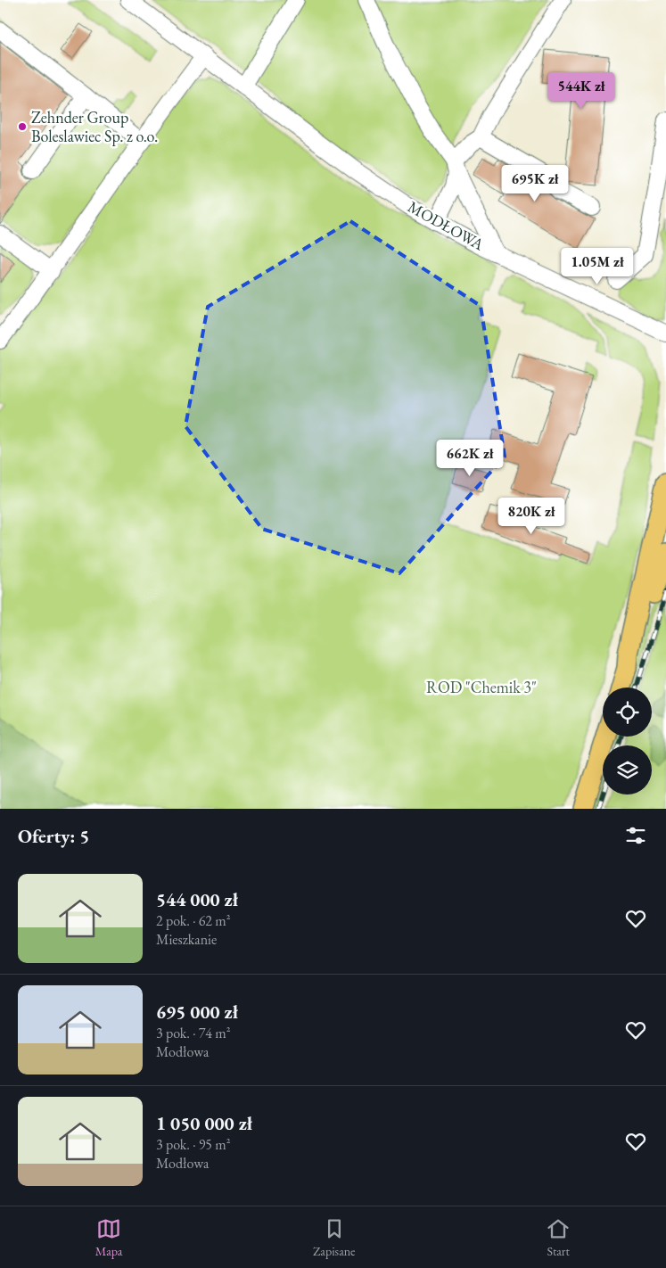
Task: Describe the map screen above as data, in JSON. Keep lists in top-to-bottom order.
{
  "streets": {
    "street": ["MODŁOWA"]
  },
  "parks": ["ROD \"Chemik 3\""],
  "places": ["Zehnder Group Boleslawiec Sp. z o.o."],
  "page": {
    "price": [
      "544K zł",
      "695K zł",
      "1.05M zł",
      "662K zł",
      "820K zł"
    ],
    "heading": "Oferty: 5",
    "list": [
      {
        "name": "544 000 zł",
        "note": "2 pok. · 62 m² · Mieszkanie"
      },
      {
        "name": "695 000 zł",
        "note": "3 pok. · 74 m² · Modłowa"
      },
      {
        "name": "1 050 000 zł",
        "note": "3 pok. · 95 m² · Modłowa"
      }
    ],
    "tabs": ["Mapa", "Zapisane", "Start"]
  }
}
